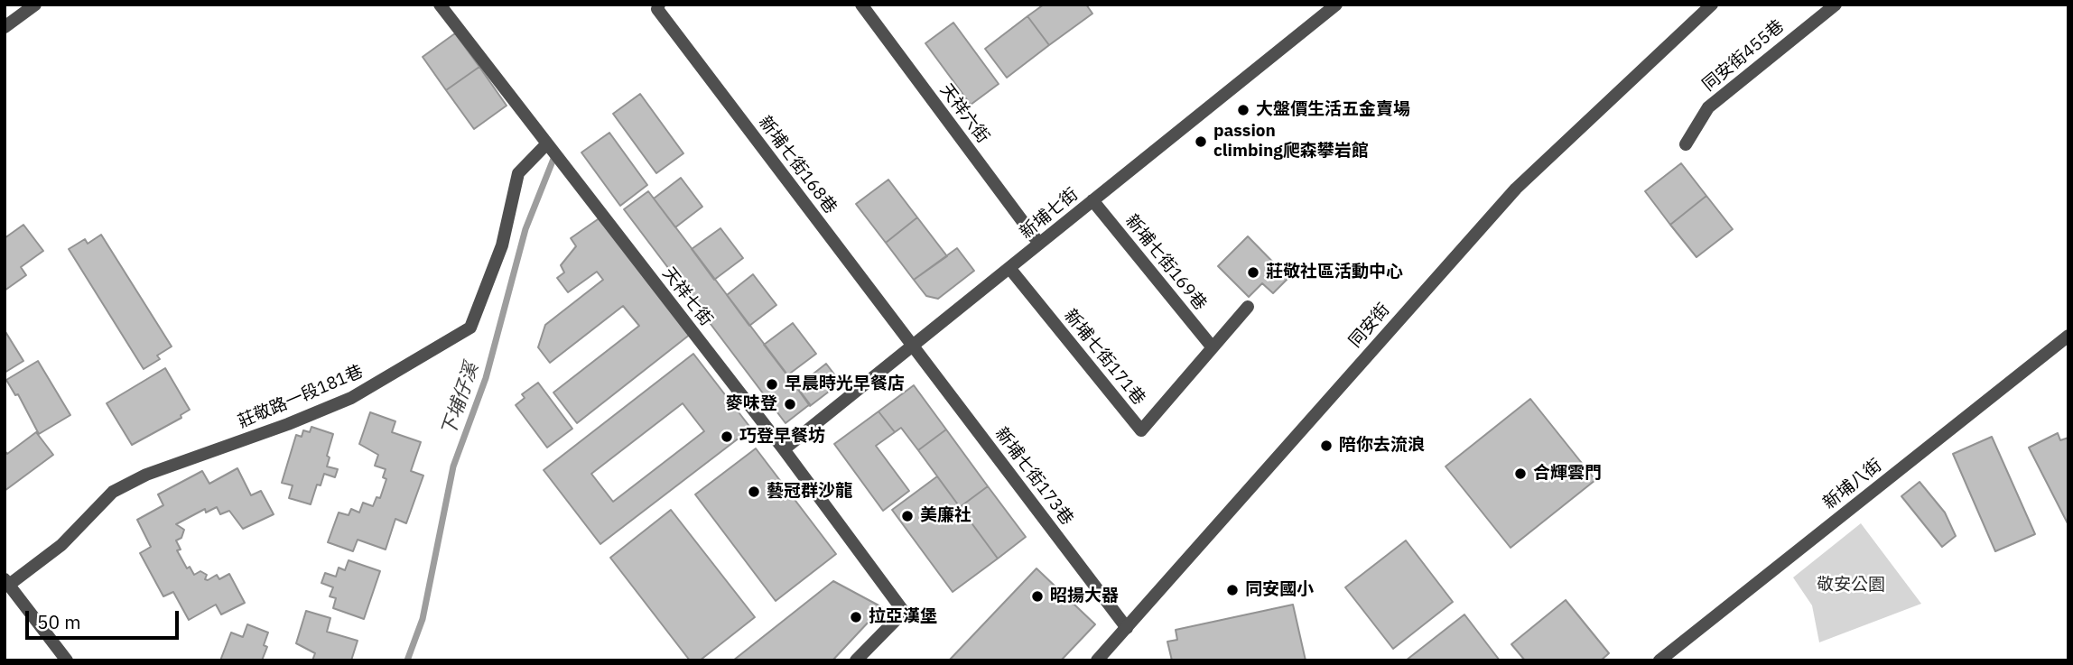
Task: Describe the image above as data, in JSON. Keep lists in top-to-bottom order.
{
  "streets": {
    "street": [
      "同安街455巷",
      "天祥六街",
      "新埔七街168巷",
      "新埔七街",
      "新埔七街169巷",
      "天祥七街",
      "同安街",
      "新埔七街171巷",
      "莊敬路一段181巷",
      "新埔七街173巷",
      "新埔八街"
    ]
  },
  "crossings": [
    ["天祥六街", "新埔七街"],
    ["新埔七街168巷", "新埔七街"],
    ["新埔七街168巷", "新埔七街173巷"],
    ["新埔七街", "新埔七街169巷"],
    ["新埔七街", "天祥七街"],
    ["新埔七街", "新埔七街171巷"],
    ["新埔七街", "新埔七街173巷"],
    ["新埔七街169巷", "新埔七街171巷"],
    ["天祥七街", "莊敬路一段181巷"],
    ["同安街", "新埔七街173巷"]
  ],
  "water": ["下埔仔溪"],
  "parks": ["敬安公園"],
  "places": [
    "大盤價生活五金賣場",
    "passion climbing爬森攀岩館",
    "莊敬社區活動中心",
    "早晨時光早餐店",
    "麥味登",
    "巧登早餐坊",
    "陪你去流浪",
    "合輝雲門",
    "藝冠群沙龍",
    "美廉社",
    "同安國小",
    "昭揚大器",
    "拉亞漢堡"
  ],
  "scale_bar": "50 m"
}
